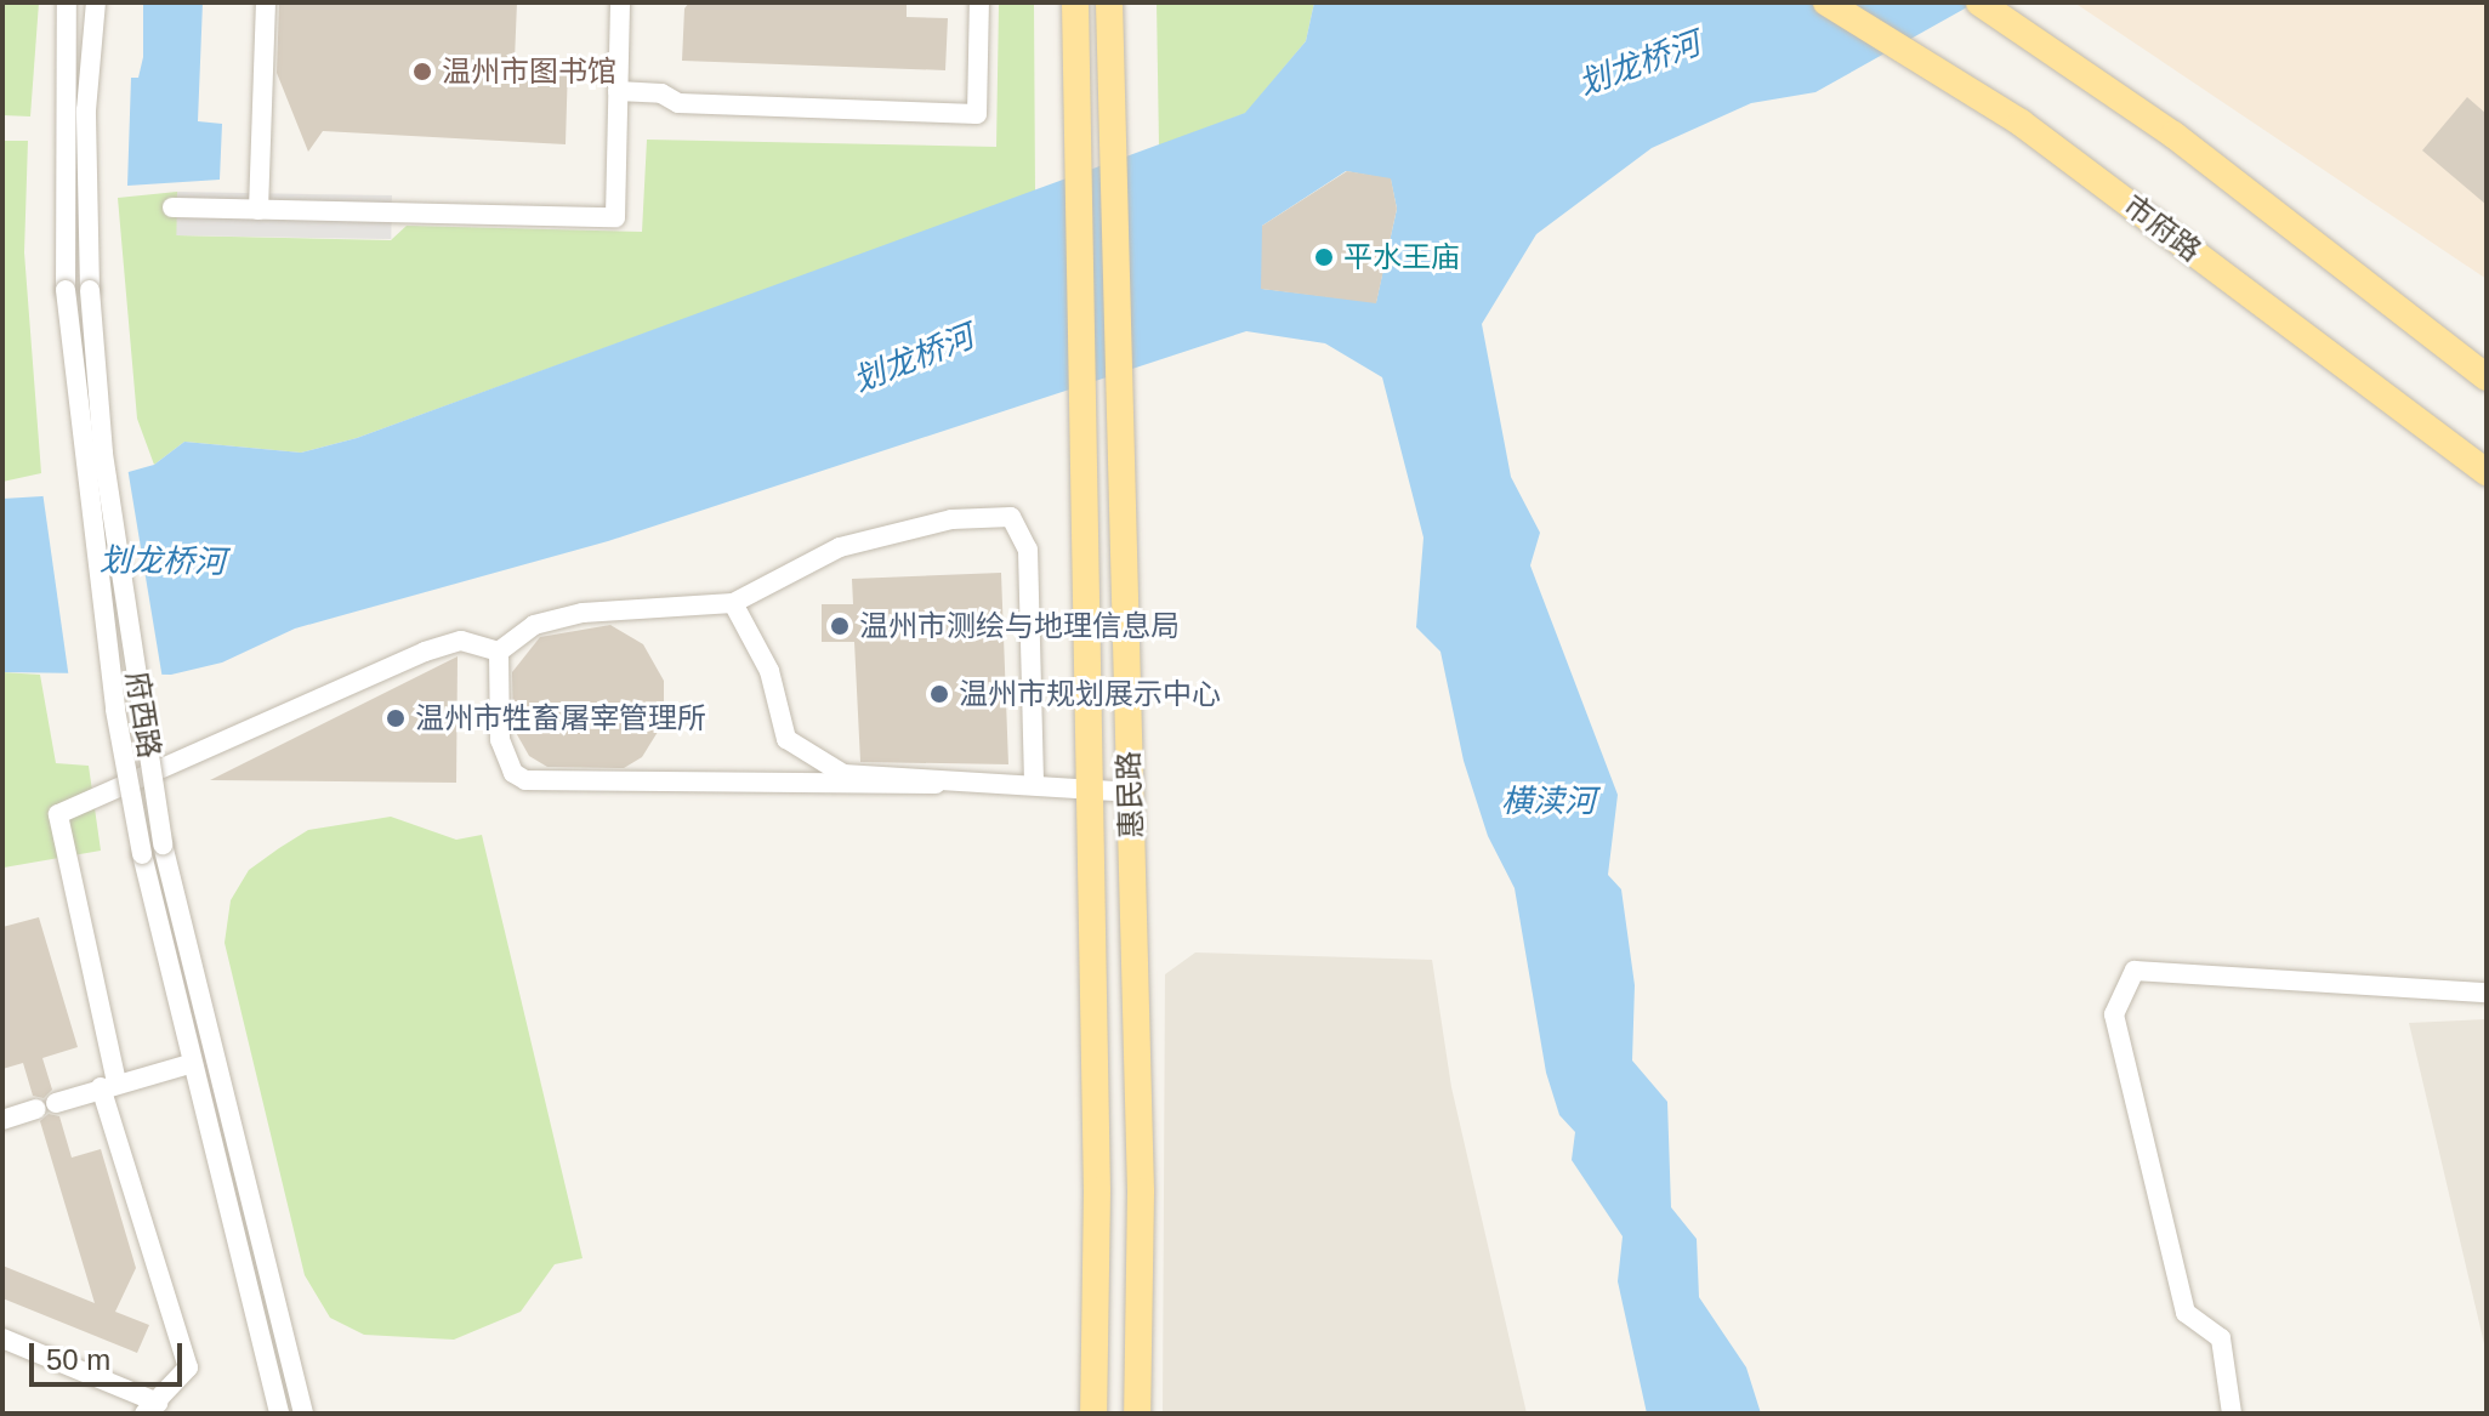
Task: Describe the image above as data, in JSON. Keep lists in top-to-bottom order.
{
  "streets": {
    "main road": ["市府路", "惠民路"],
    "street": ["府西路"]
  },
  "water": ["划龙桥河", "横渎河"],
  "places": [
    "温州市图书馆",
    "平水王庙",
    "温州市测绘与地理信息局",
    "温州市规划展示中心",
    "温州市牲畜屠宰管理所"
  ],
  "scale_bar": "50 m"
}
